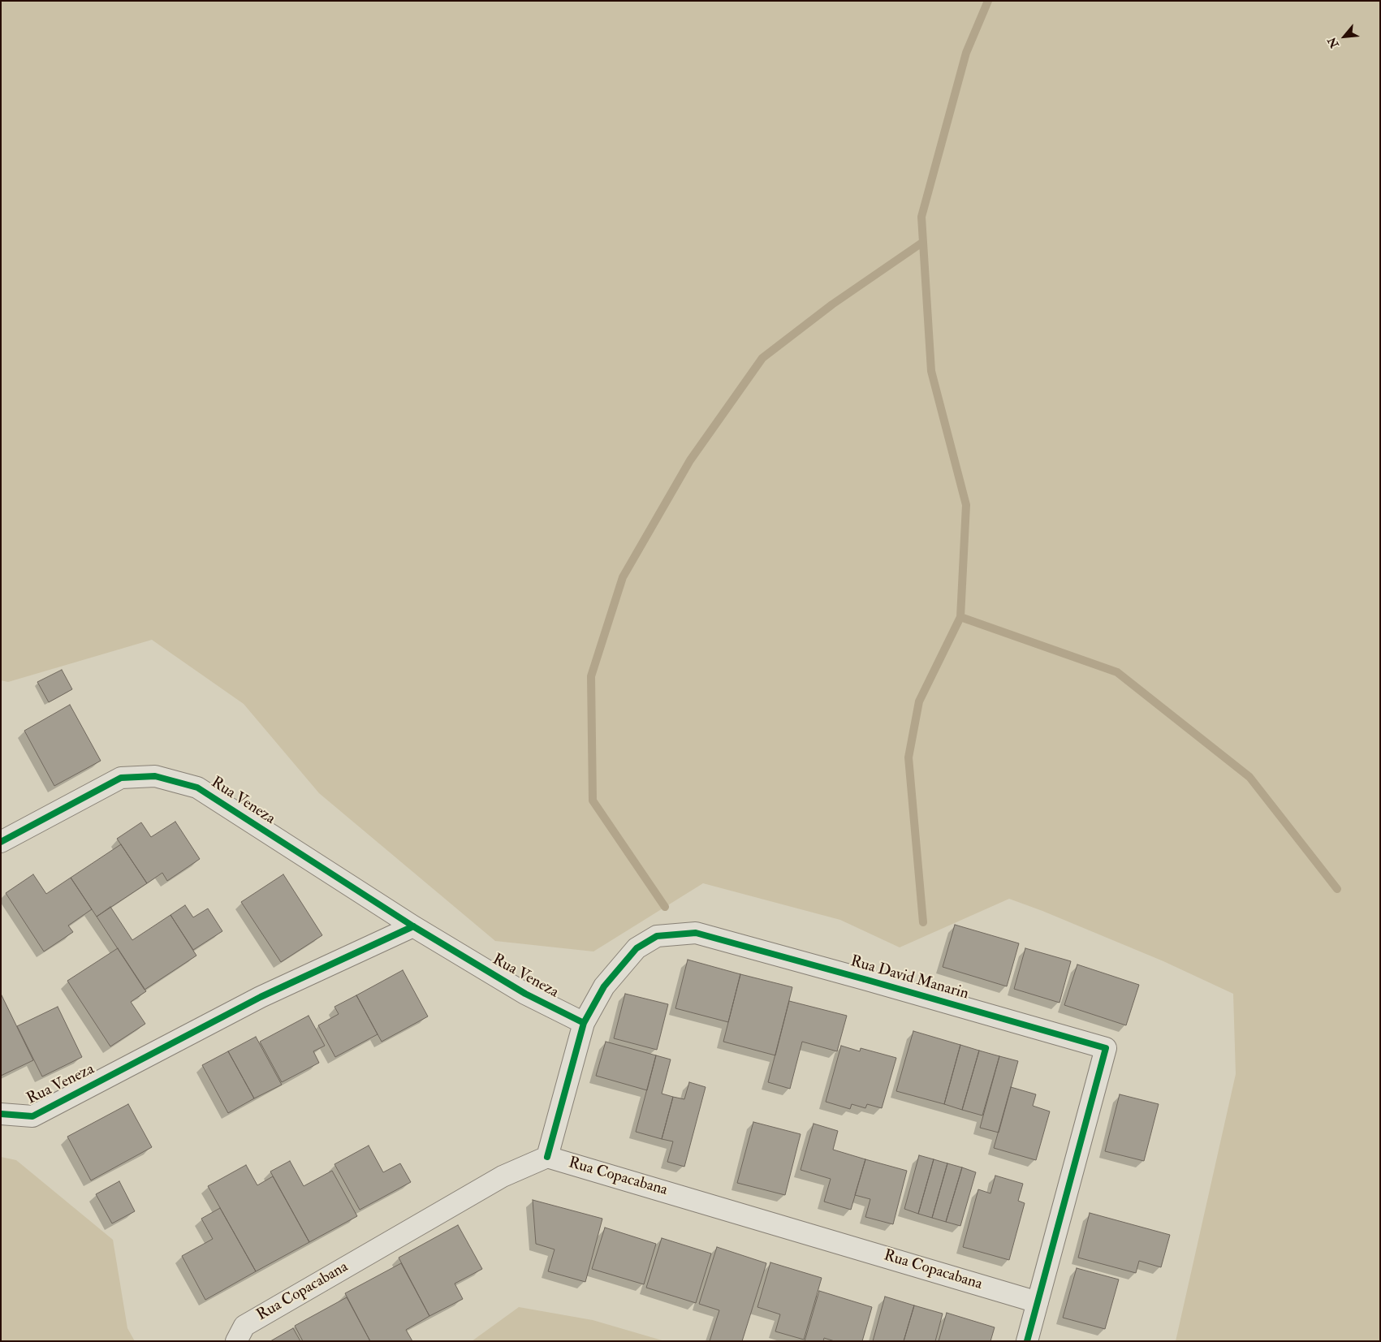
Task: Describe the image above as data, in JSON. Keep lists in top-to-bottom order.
{
  "streets": {
    "street": ["Rua Veneza", "Rua David Manarin", "Rua Copacabana"]
  },
  "crossings": [
    ["Rua Veneza", "Rua David Manarin"],
    ["Rua David Manarin", "Rua Copacabana"]
  ],
  "north": "bottom left"
}
